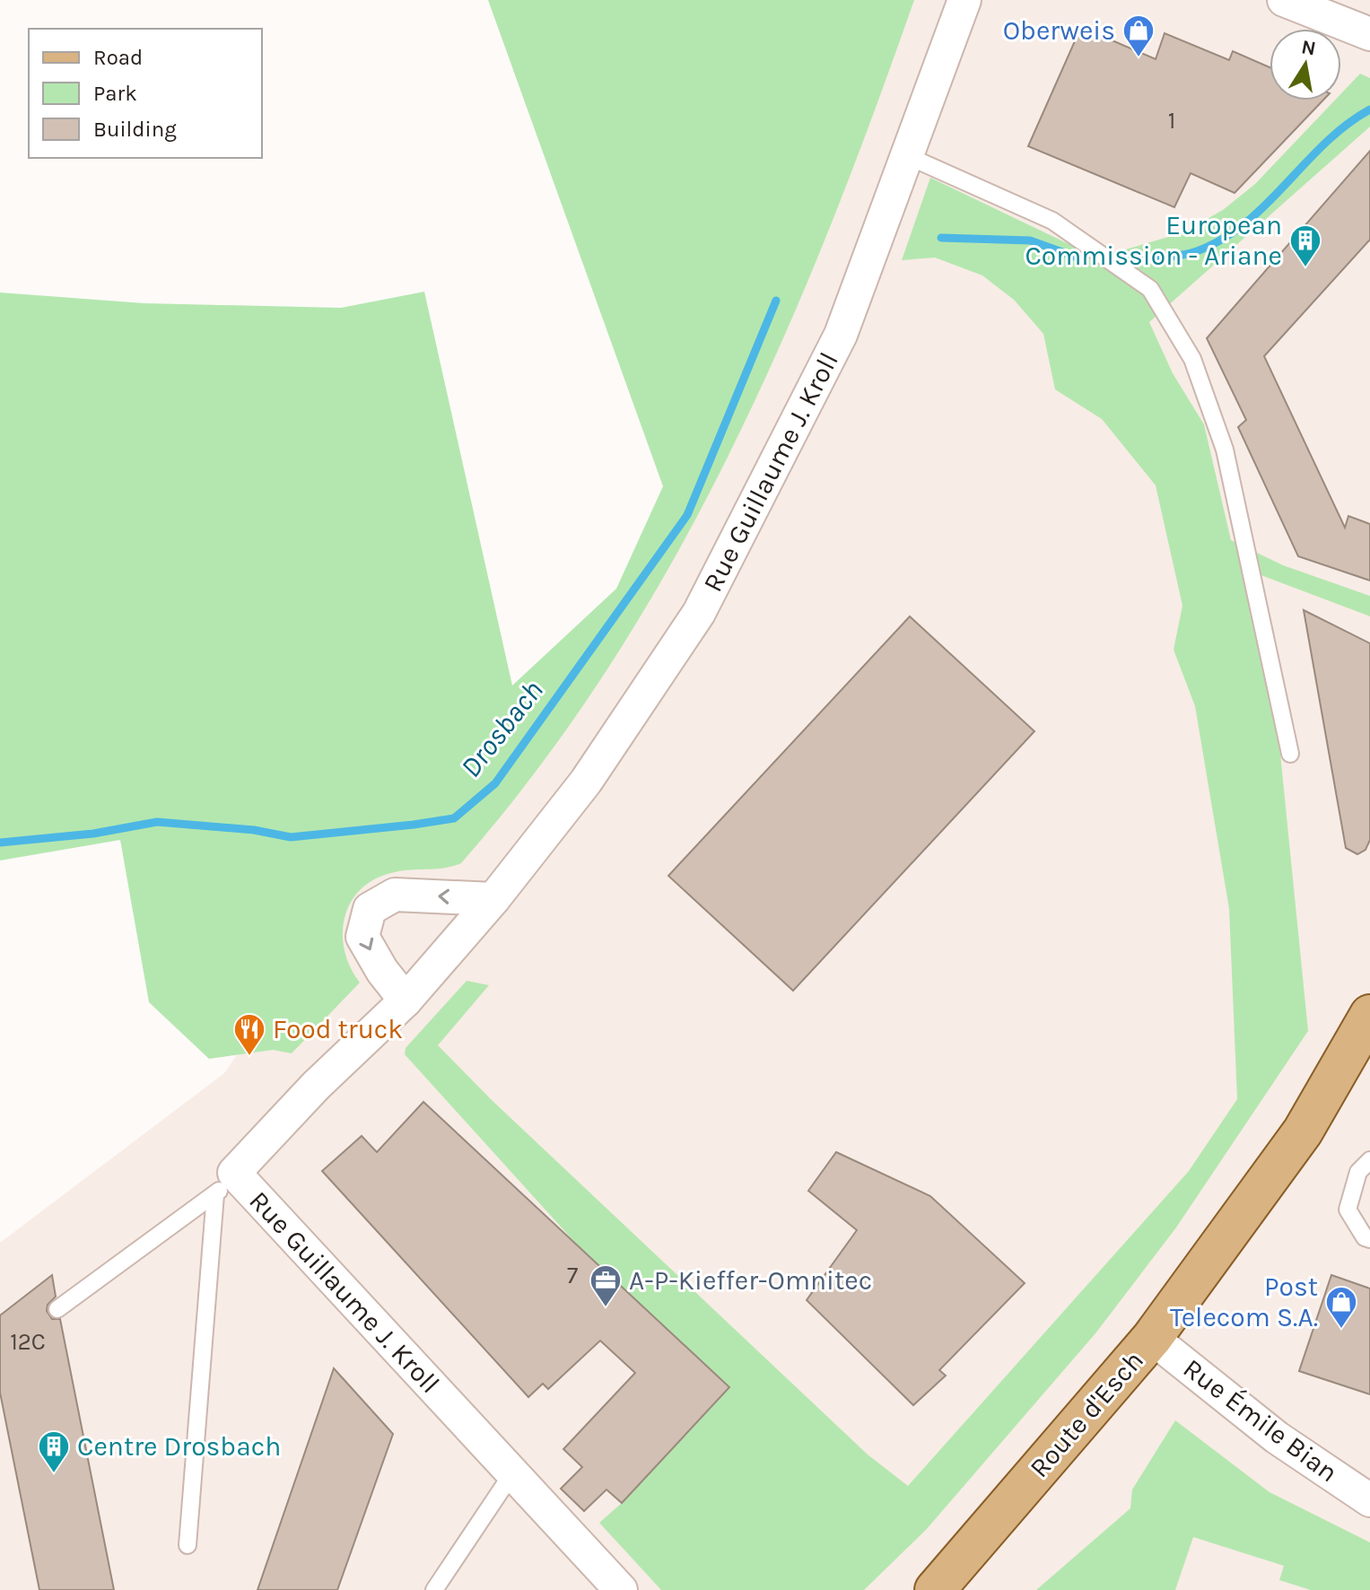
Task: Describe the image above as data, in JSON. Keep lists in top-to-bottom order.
{
  "streets": {
    "main road": ["Route d'Esch"],
    "street": ["Rue Guillaume J. Kroll", "Rue Émile Bian"]
  },
  "crossings": [
    ["Route d'Esch", "Rue Émile Bian"]
  ],
  "water": ["Drosbach"],
  "places": {
    "shop": ["Oberweis", "Post Telecom S.A."],
    "building": ["European Commission - Ariane", "Centre Drosbach"],
    "restaurant": ["Food truck"],
    "office": ["A-P-Kieffer-Omnitec"]
  },
  "house_numbers": ["1", "7", "12C"],
  "legend": ["Road", "Park", "Building"],
  "north": "top"
}
